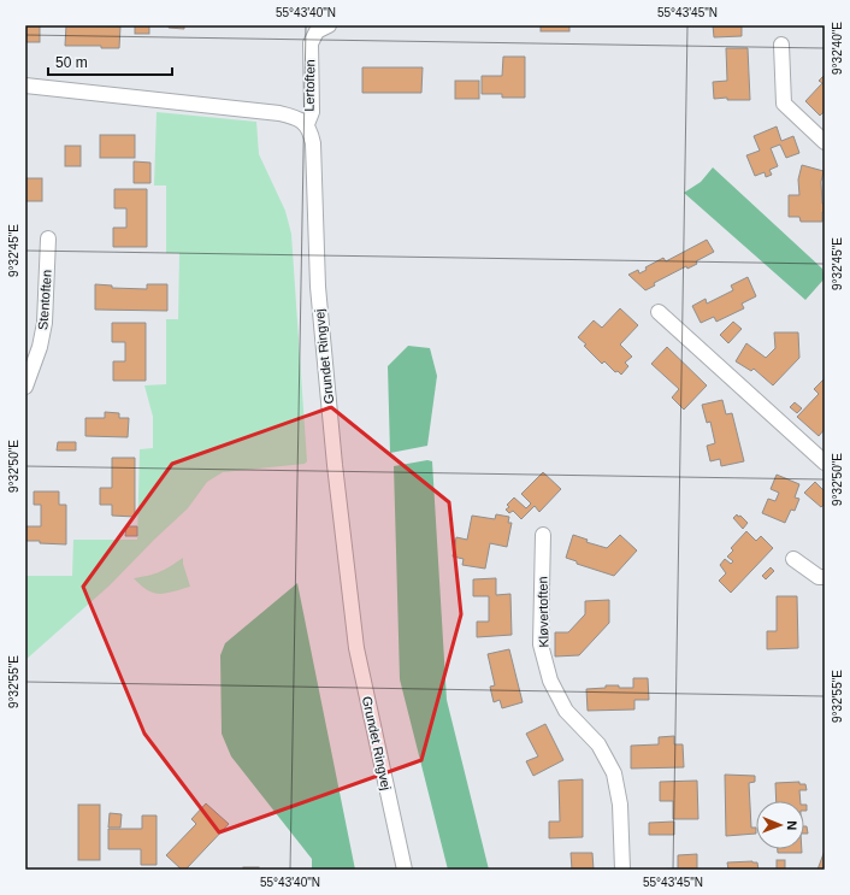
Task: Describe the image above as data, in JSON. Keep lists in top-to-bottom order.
{
  "streets": {
    "street": [
      "Lertoften",
      "Stentoften",
      "Grundet Ringvej",
      "Kløvertoften"
    ]
  },
  "crossings": [
    ["Lertoften", "Grundet Ringvej"]
  ],
  "scale_bar": "50 m",
  "north": "right",
  "coordinates": [
    "55°43'40\"N",
    "55°43'45\"N",
    "9°32'40\"E",
    "9°32'45\"E",
    "9°32'50\"E",
    "9°32'55\"E"
  ]
}
